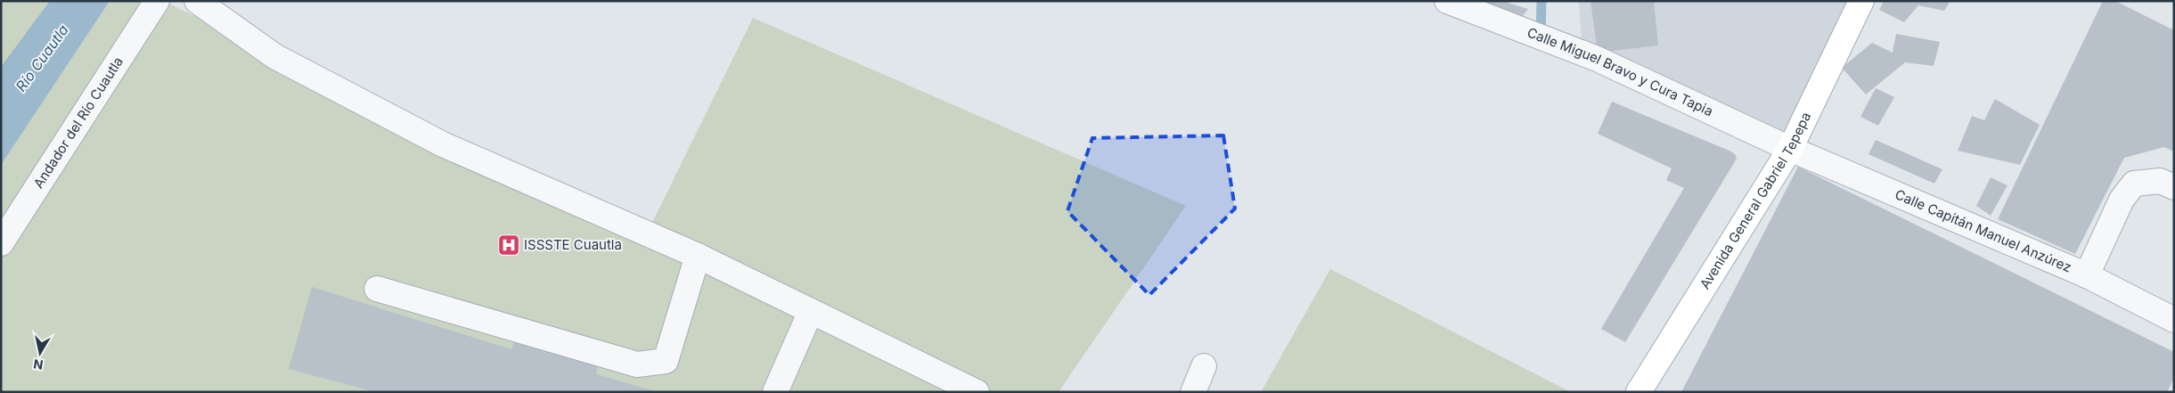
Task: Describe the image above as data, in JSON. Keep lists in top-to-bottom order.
{
  "streets": {
    "main road": ["Avenida General Gabriel Tepepa"],
    "street": ["Calle Miguel Bravo y Cura Tapia", "Andador del Río Cuautla", "Calle Capitán Manuel Anzúrez"]
  },
  "crossings": [
    ["Calle Miguel Bravo y Cura Tapia", "Avenida General Gabriel Tepepa"],
    ["Calle Miguel Bravo y Cura Tapia", "Calle Capitán Manuel Anzúrez"],
    ["Avenida General Gabriel Tepepa", "Calle Capitán Manuel Anzúrez"]
  ],
  "water": ["Río Cuautla"],
  "places": {
    "hospital": ["ISSSTE Cuautla"]
  },
  "north": "bottom"
}
